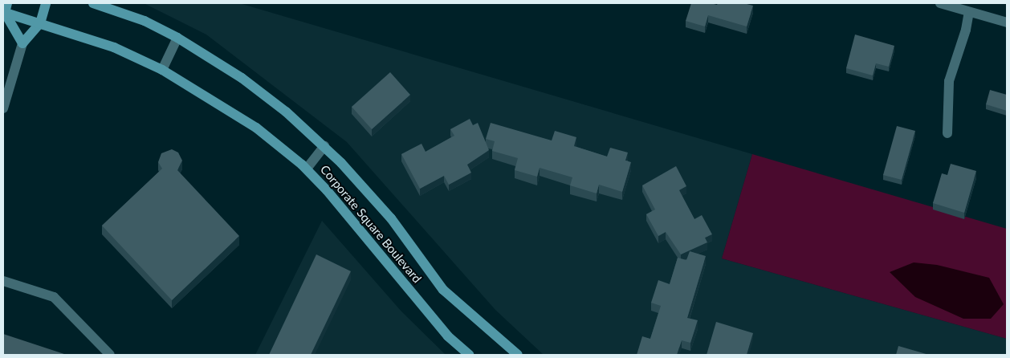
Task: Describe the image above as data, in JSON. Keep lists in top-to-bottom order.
{
  "streets": {
    "street": ["Corporate Square Boulevard"]
  }
}
